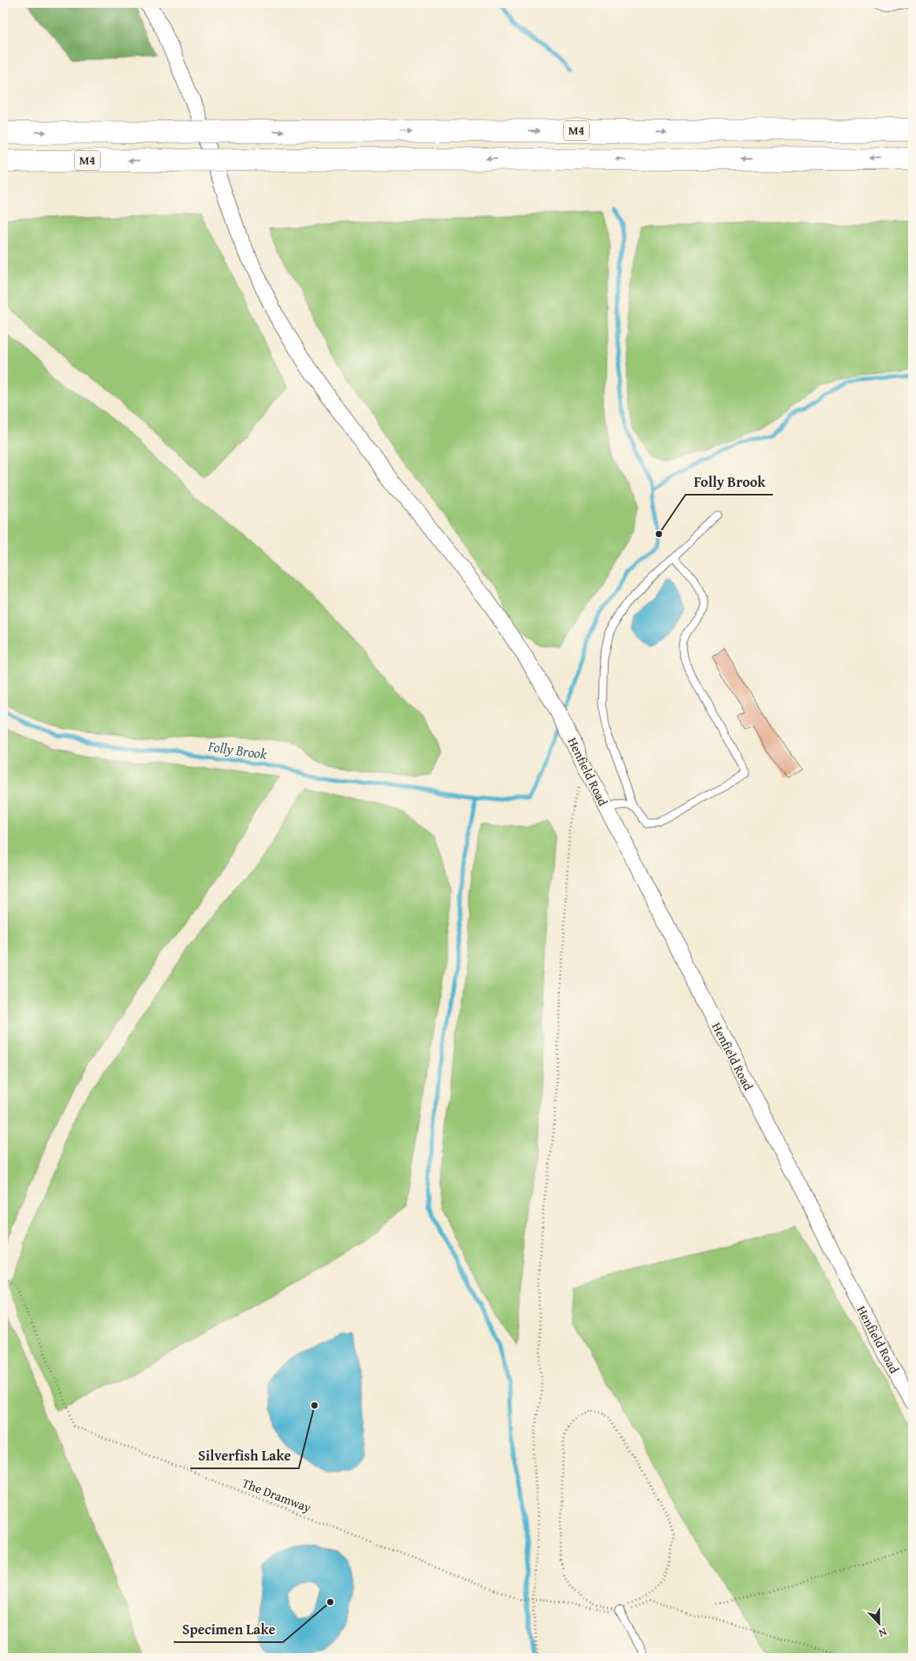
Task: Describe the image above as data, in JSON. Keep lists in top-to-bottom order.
{
  "streets": {
    "highway": ["M4"],
    "street": ["Henfield Road"],
    "path": ["The Dramway"]
  },
  "water": ["Folly Brook"],
  "places": ["Folly Brook", "Silverfish Lake", "Specimen Lake"],
  "north": "bottom"
}
